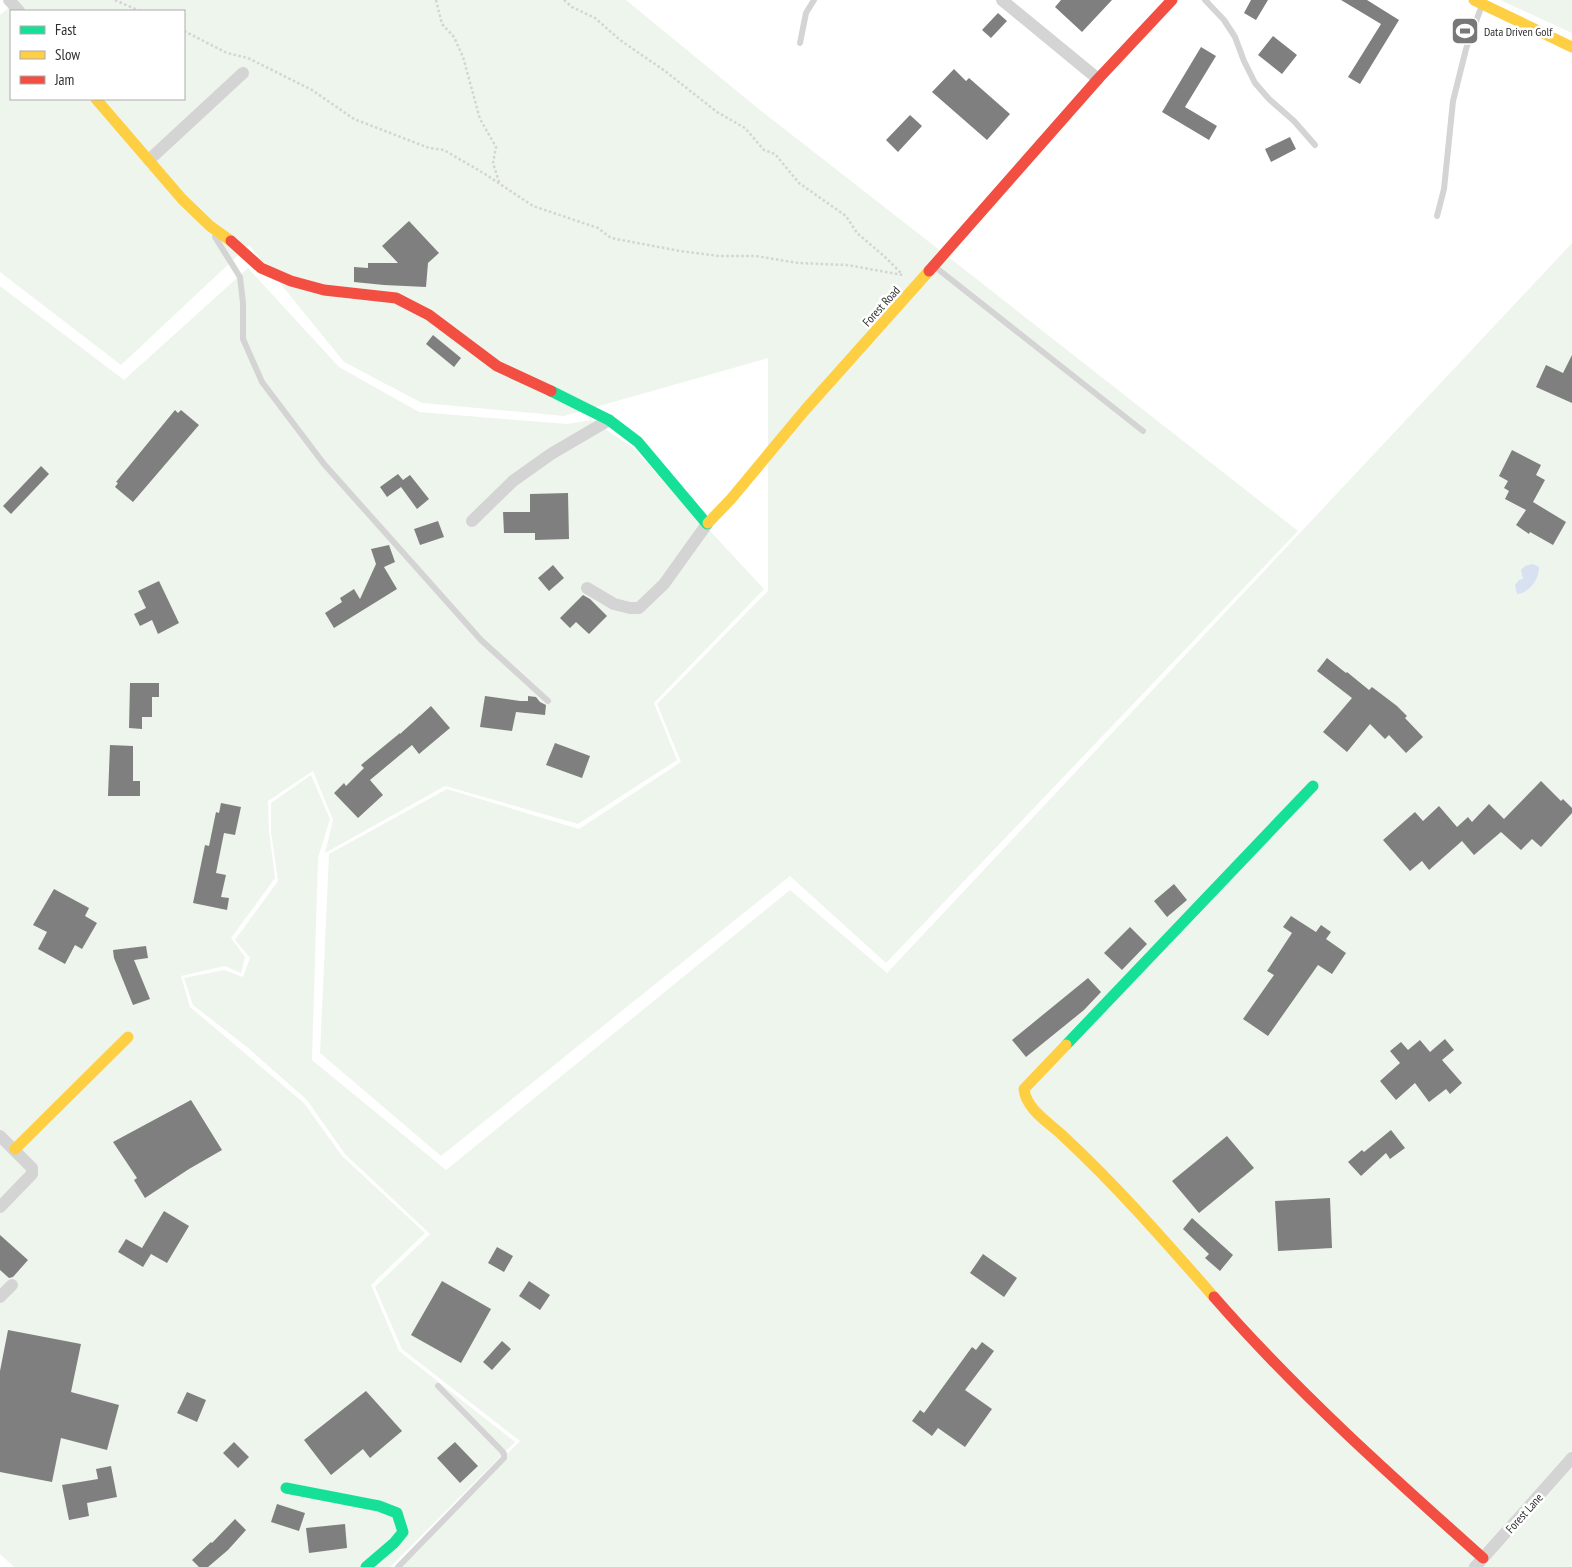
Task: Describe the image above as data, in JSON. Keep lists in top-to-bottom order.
{
  "streets": {
    "street": ["Forest Road", "Forest Lane"]
  },
  "places": {
    "sports": ["Data Driven Golf"]
  },
  "legend": ["Fast", "Slow", "Jam"]
}
